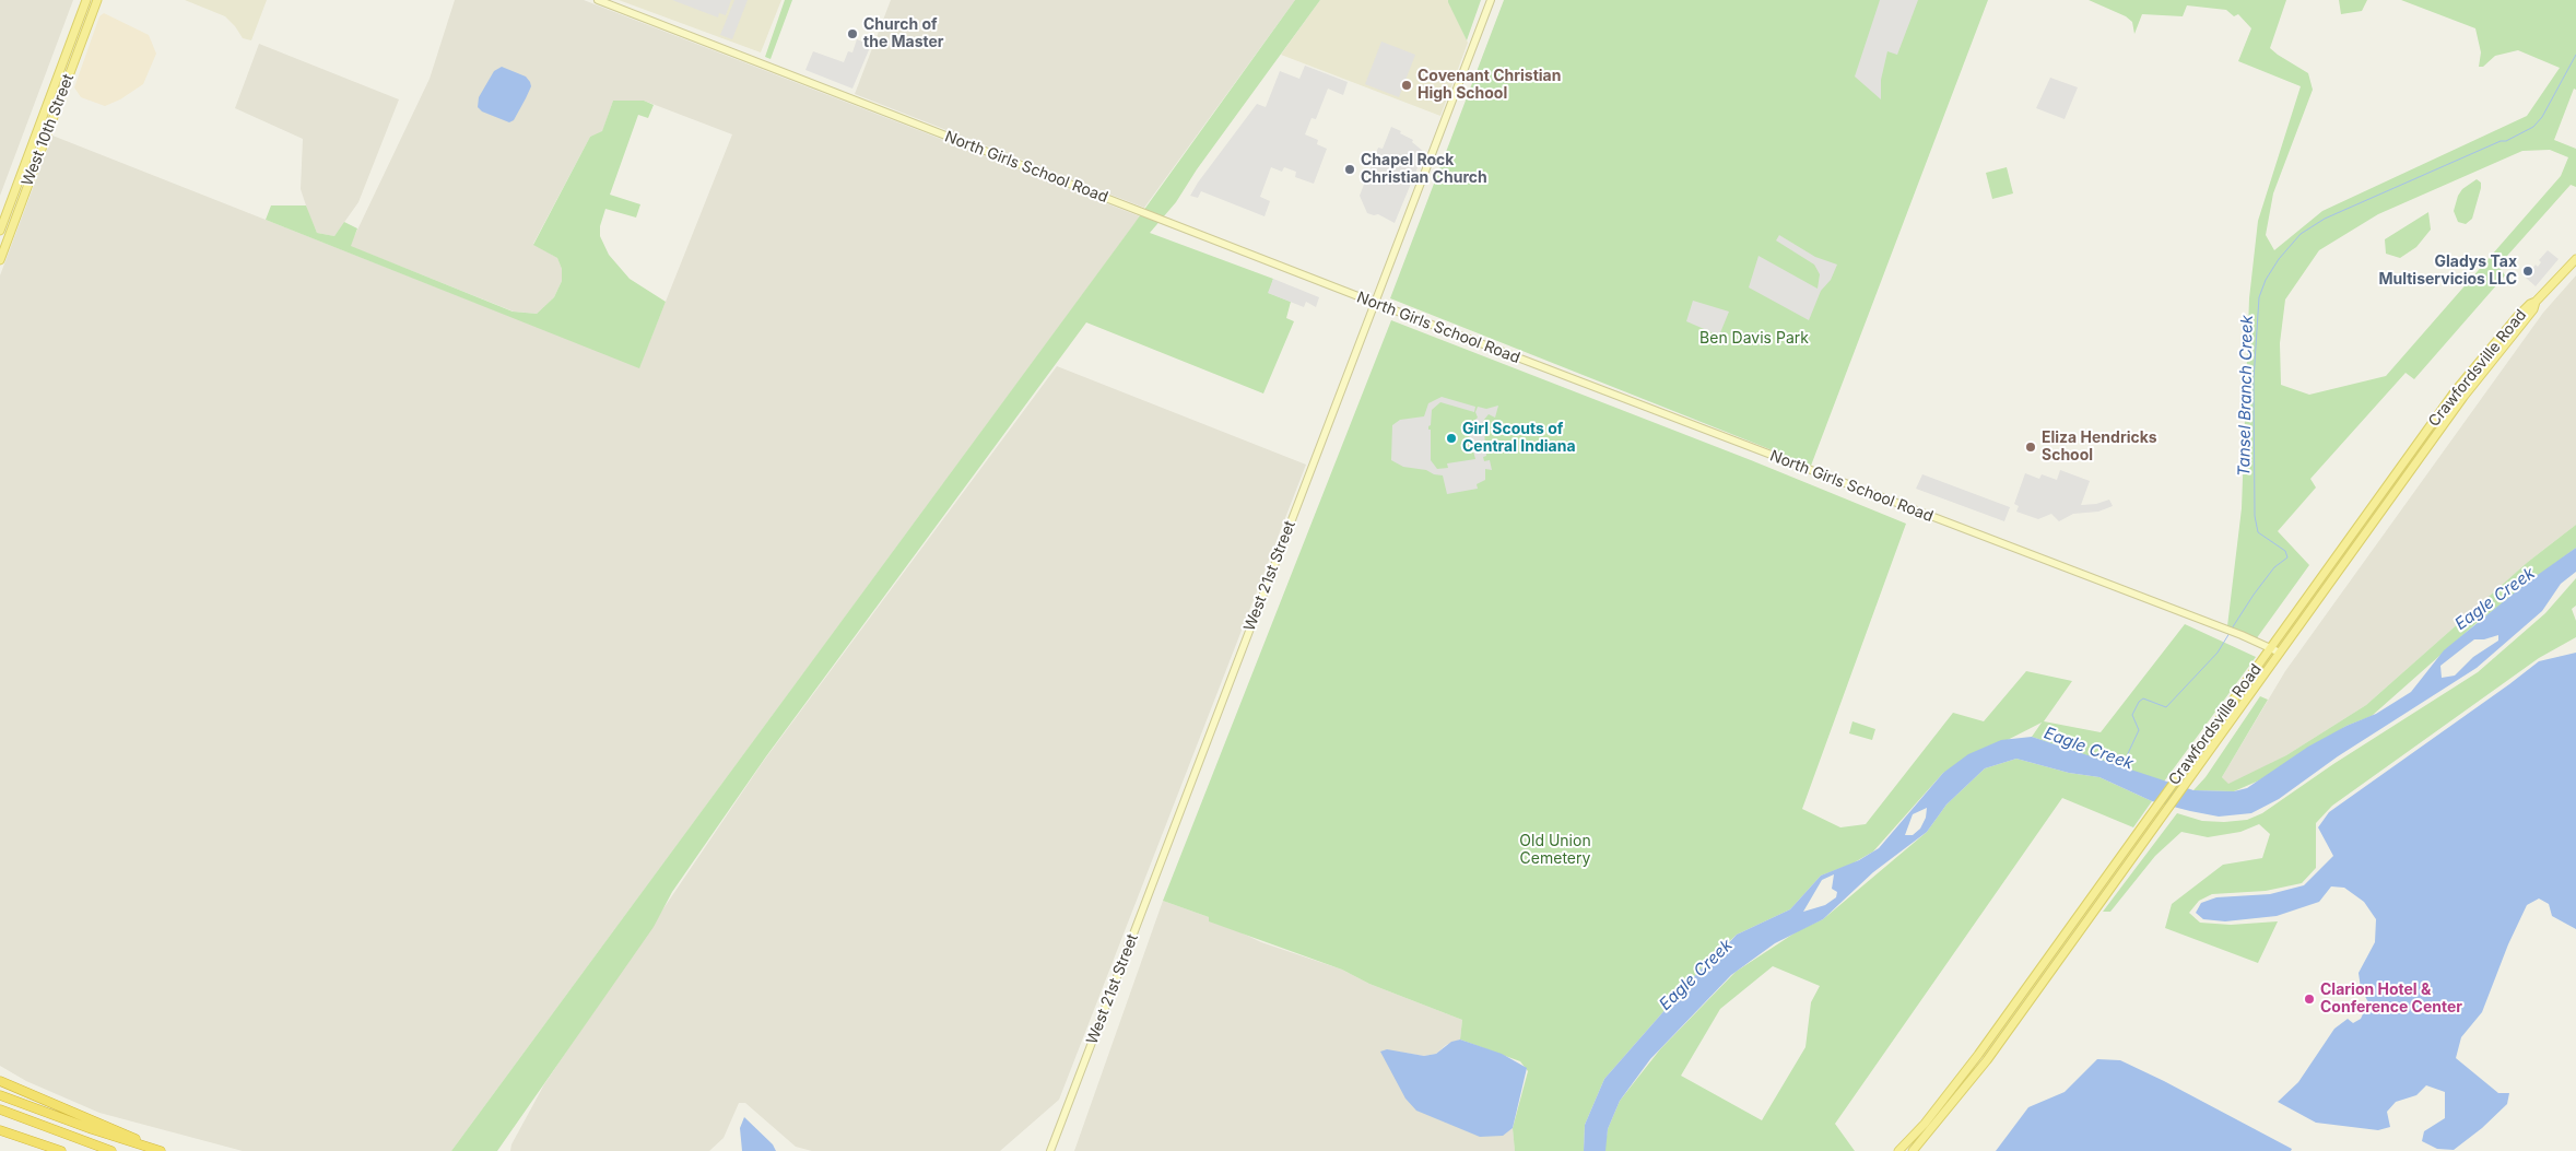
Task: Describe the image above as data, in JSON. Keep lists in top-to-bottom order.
{
  "streets": {
    "main road": [
      "West 10th Street",
      "North Girls School Road",
      "Crawfordsville Road",
      "West 21st Street"
    ]
  },
  "crossings": [
    ["North Girls School Road", "Crawfordsville Road"],
    ["North Girls School Road", "West 21st Street"]
  ],
  "water": ["Tansel Branch Creek", "Eagle Creek"],
  "parks": ["Ben Davis Park", "Old Union Cemetery"],
  "places": [
    "Church of the Master",
    "Covenant Christian High School",
    "Chapel Rock Christian Church",
    "Gladys Tax Multiservicios LLC",
    "Girl Scouts of Central Indiana",
    "Eliza Hendricks School",
    "Clarion Hotel & Conference Center"
  ]
}
